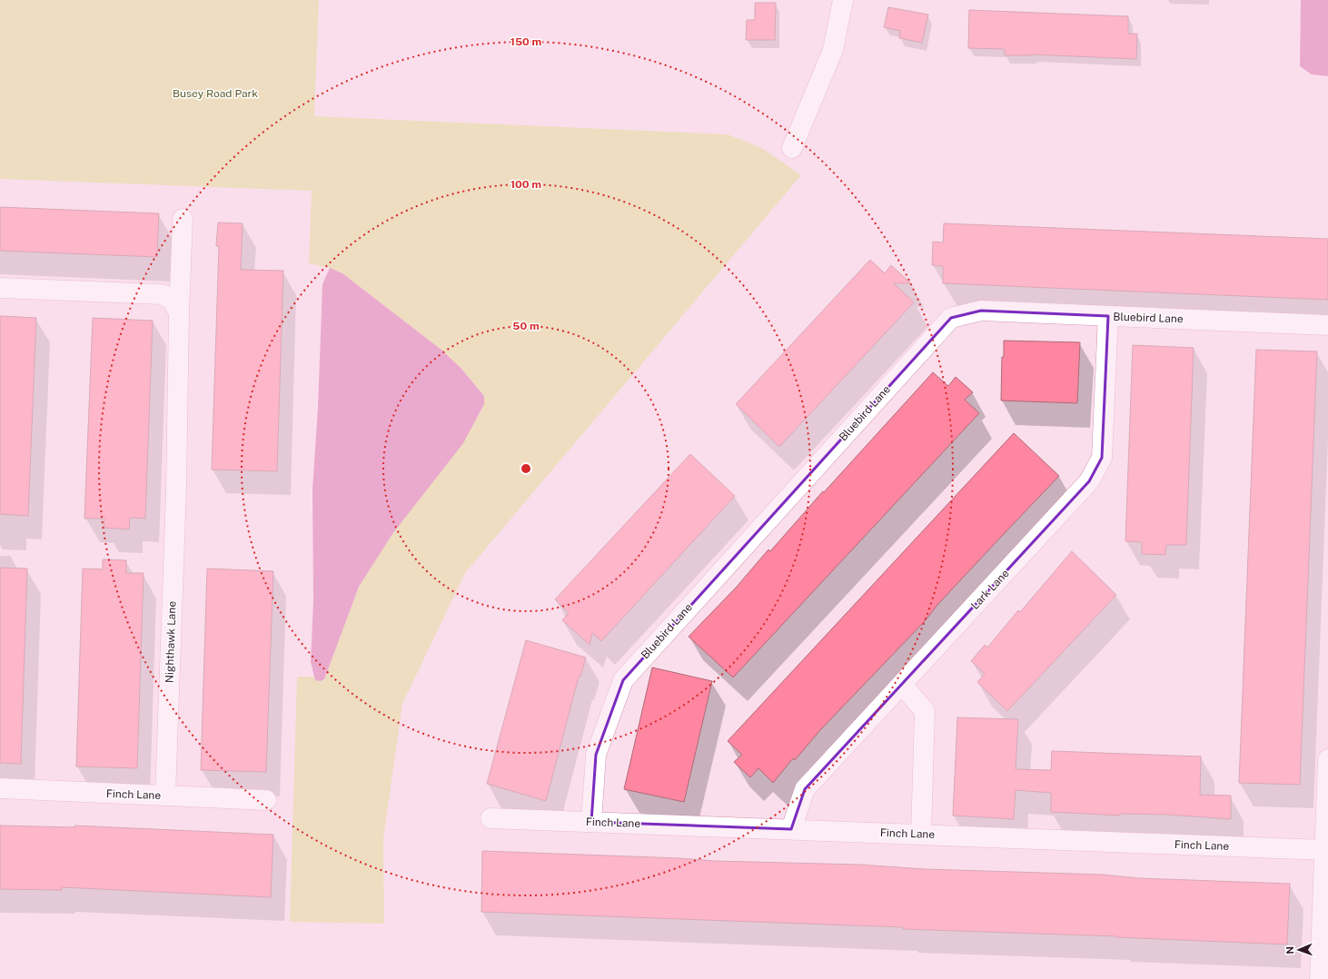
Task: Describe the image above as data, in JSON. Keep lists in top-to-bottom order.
{
  "streets": {
    "street": [
      "Bluebird Lane",
      "Lark Lane",
      "Nighthawk Lane",
      "Finch Lane"
    ]
  },
  "crossings": [
    ["Bluebird Lane", "Lark Lane"],
    ["Bluebird Lane", "Finch Lane"],
    ["Lark Lane", "Finch Lane"],
    ["Nighthawk Lane", "Finch Lane"]
  ],
  "parks": ["Busey Road Park"],
  "north": "left",
  "rings": ["150 m", "100 m", "50 m"]
}
